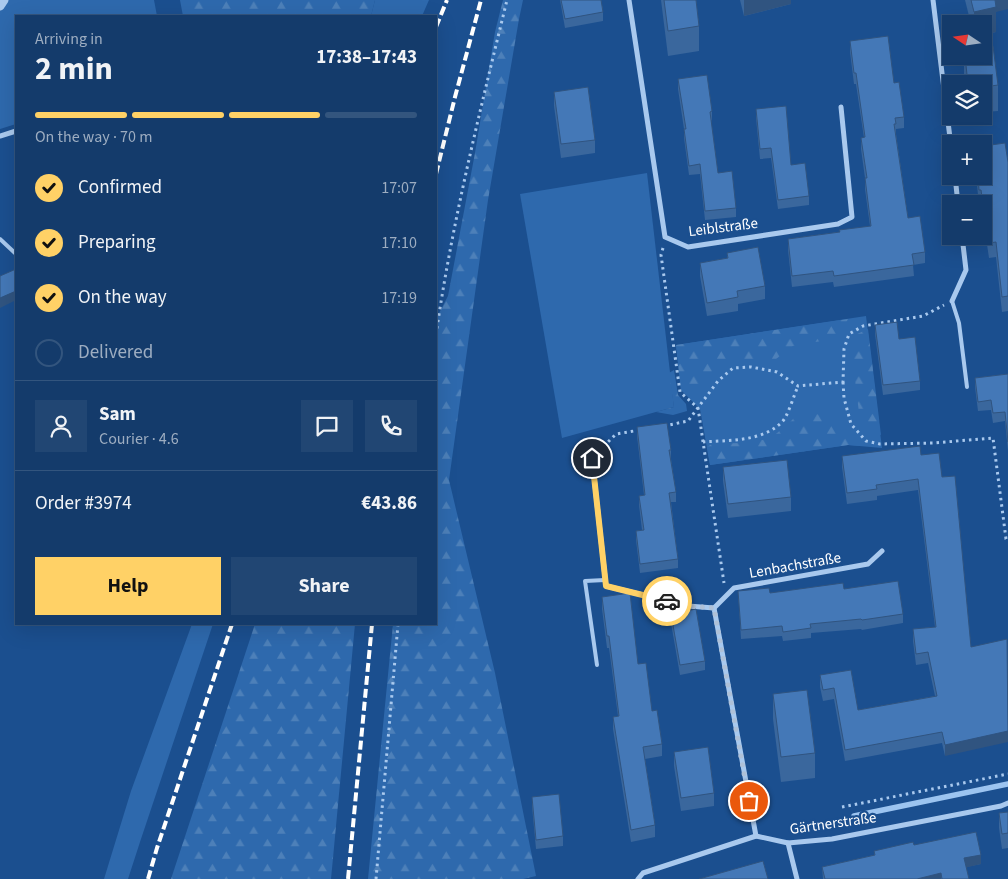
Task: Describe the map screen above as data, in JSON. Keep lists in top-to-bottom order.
{
  "streets": {
    "street": ["Leiblstraße", "Lenbachstraße", "Gärtnerstraße"]
  },
  "north": "left",
  "page": {
    "map_buttons": ["+", "−"],
    "heading": ["2 min", "Arriving in", "17:38–17:43"],
    "panel": [
      "Sam",
      "Courier · 4.6",
      "Order #3974",
      "€43.86"
    ],
    "bar": "On the way · 70 m",
    "list": [
      ["Confirmed", "17:07"],
      ["Preparing", "17:10"],
      ["On the way", "17:19"],
      "Delivered"
    ],
    "buttons": ["Help", "Share"]
  }
}
